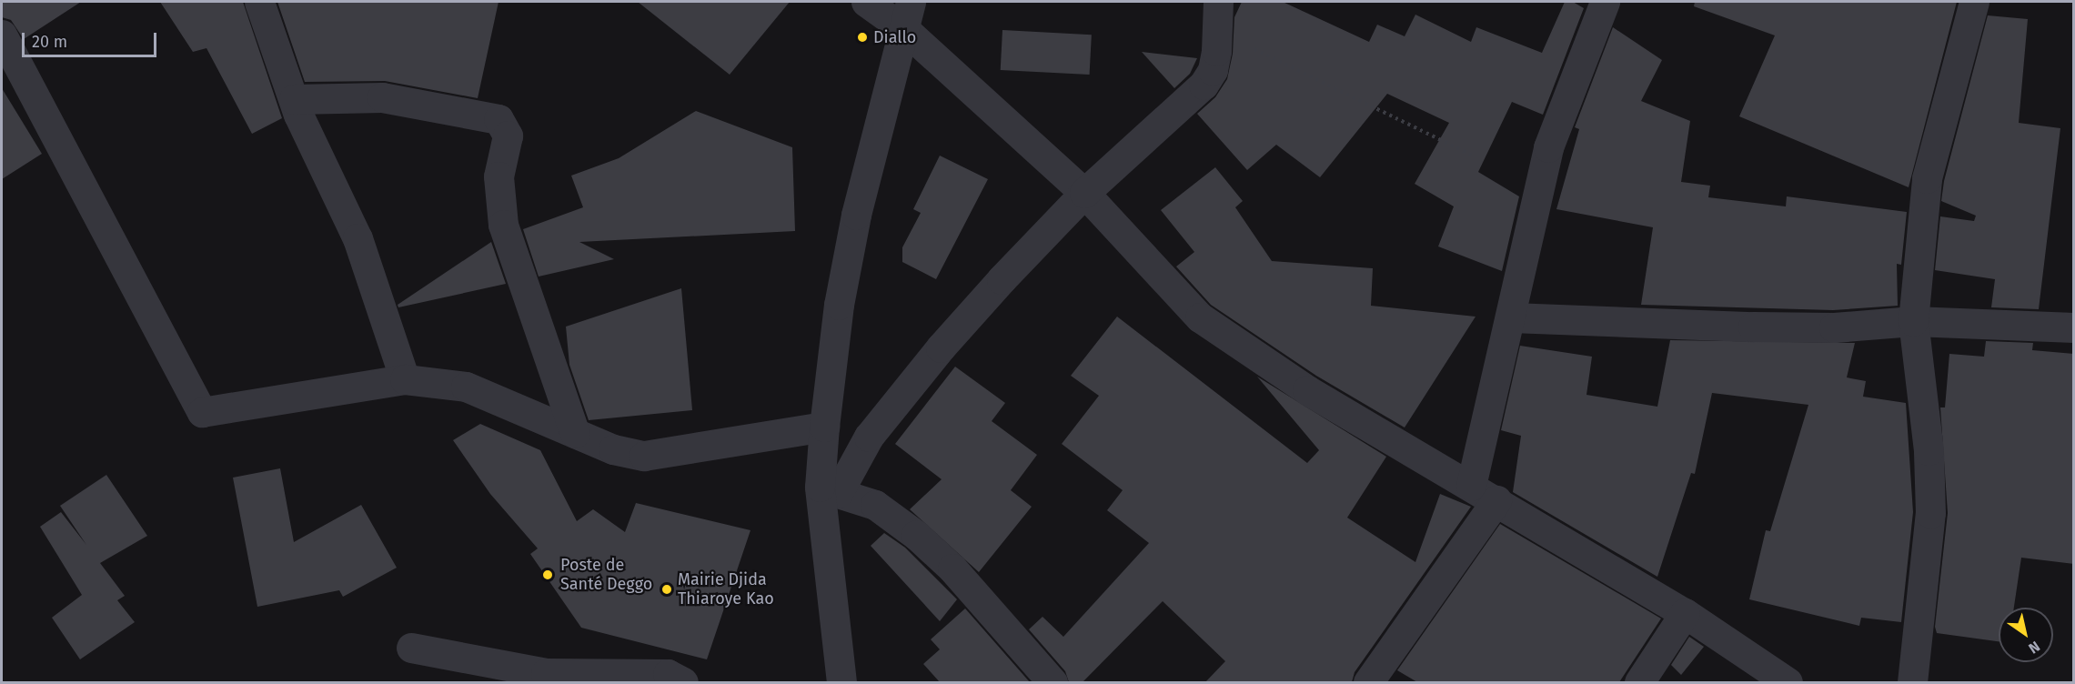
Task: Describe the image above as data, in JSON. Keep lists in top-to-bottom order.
{
  "places": ["Diallo", "Poste de Santé Deggo", "Mairie Djida Thiaroye Kao"],
  "scale_bar": "20 m",
  "north": "bottom right"
}
